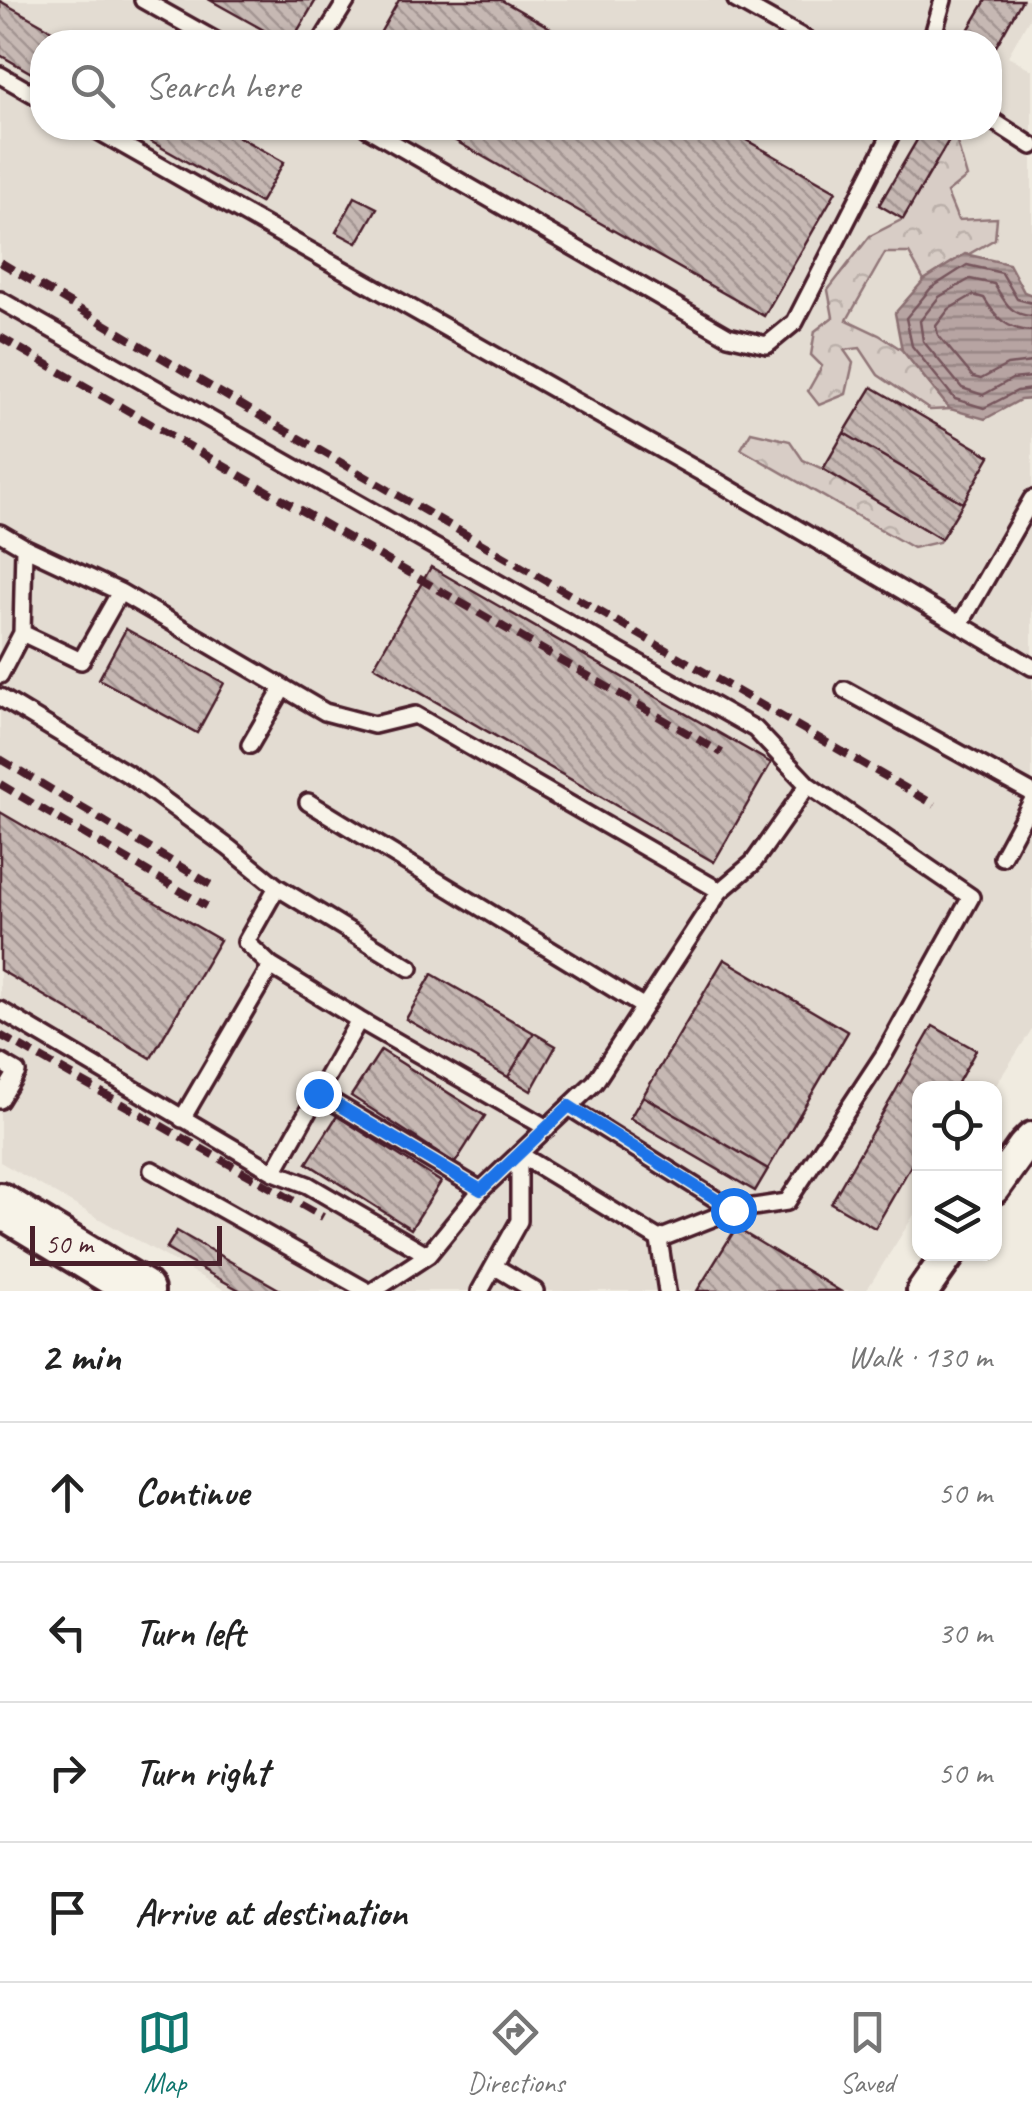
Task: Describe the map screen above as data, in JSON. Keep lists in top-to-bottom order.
{
  "scale_bar": "50 m",
  "page": {
    "search": "Search here",
    "scale": "50 m",
    "heading": ["2 min", "Walk · 130 m"],
    "list": [
      ["Continue", "50 m"],
      ["Turn left", "30 m"],
      ["Turn right", "50 m"],
      "Arrive at destination"
    ],
    "nav": ["Map", "Directions", "Saved"]
  }
}
